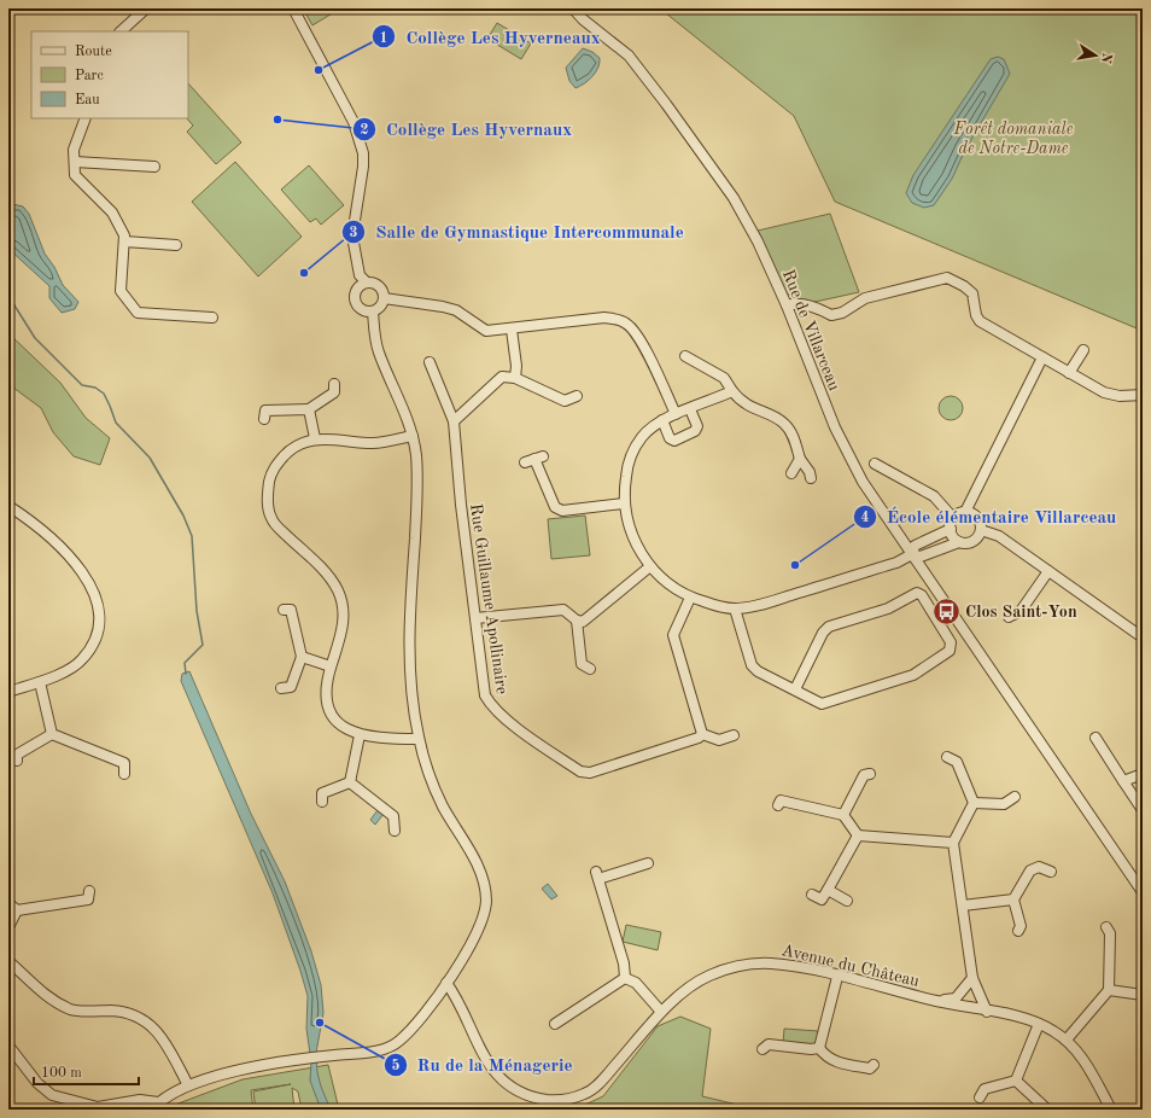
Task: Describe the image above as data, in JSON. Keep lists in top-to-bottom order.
{
  "streets": {
    "street": ["Rue de Villarceau", "Rue Guillaume Apollinaire", "Avenue du Château"]
  },
  "parks": ["Forêt domaniale de Notre-Dame"],
  "places": {
    "other": [
      "Collège Les Hyverneaux",
      "Collège Les Hyvernaux",
      "Salle de Gymnastique Intercommunale",
      "École élémentaire Villarceau",
      "Ru de la Ménagerie"
    ],
    "bus stop": ["Clos Saint-Yon"]
  },
  "legend": ["Route", "Parc", "Eau"],
  "scale_bar": "100 m",
  "north": "right"
}
